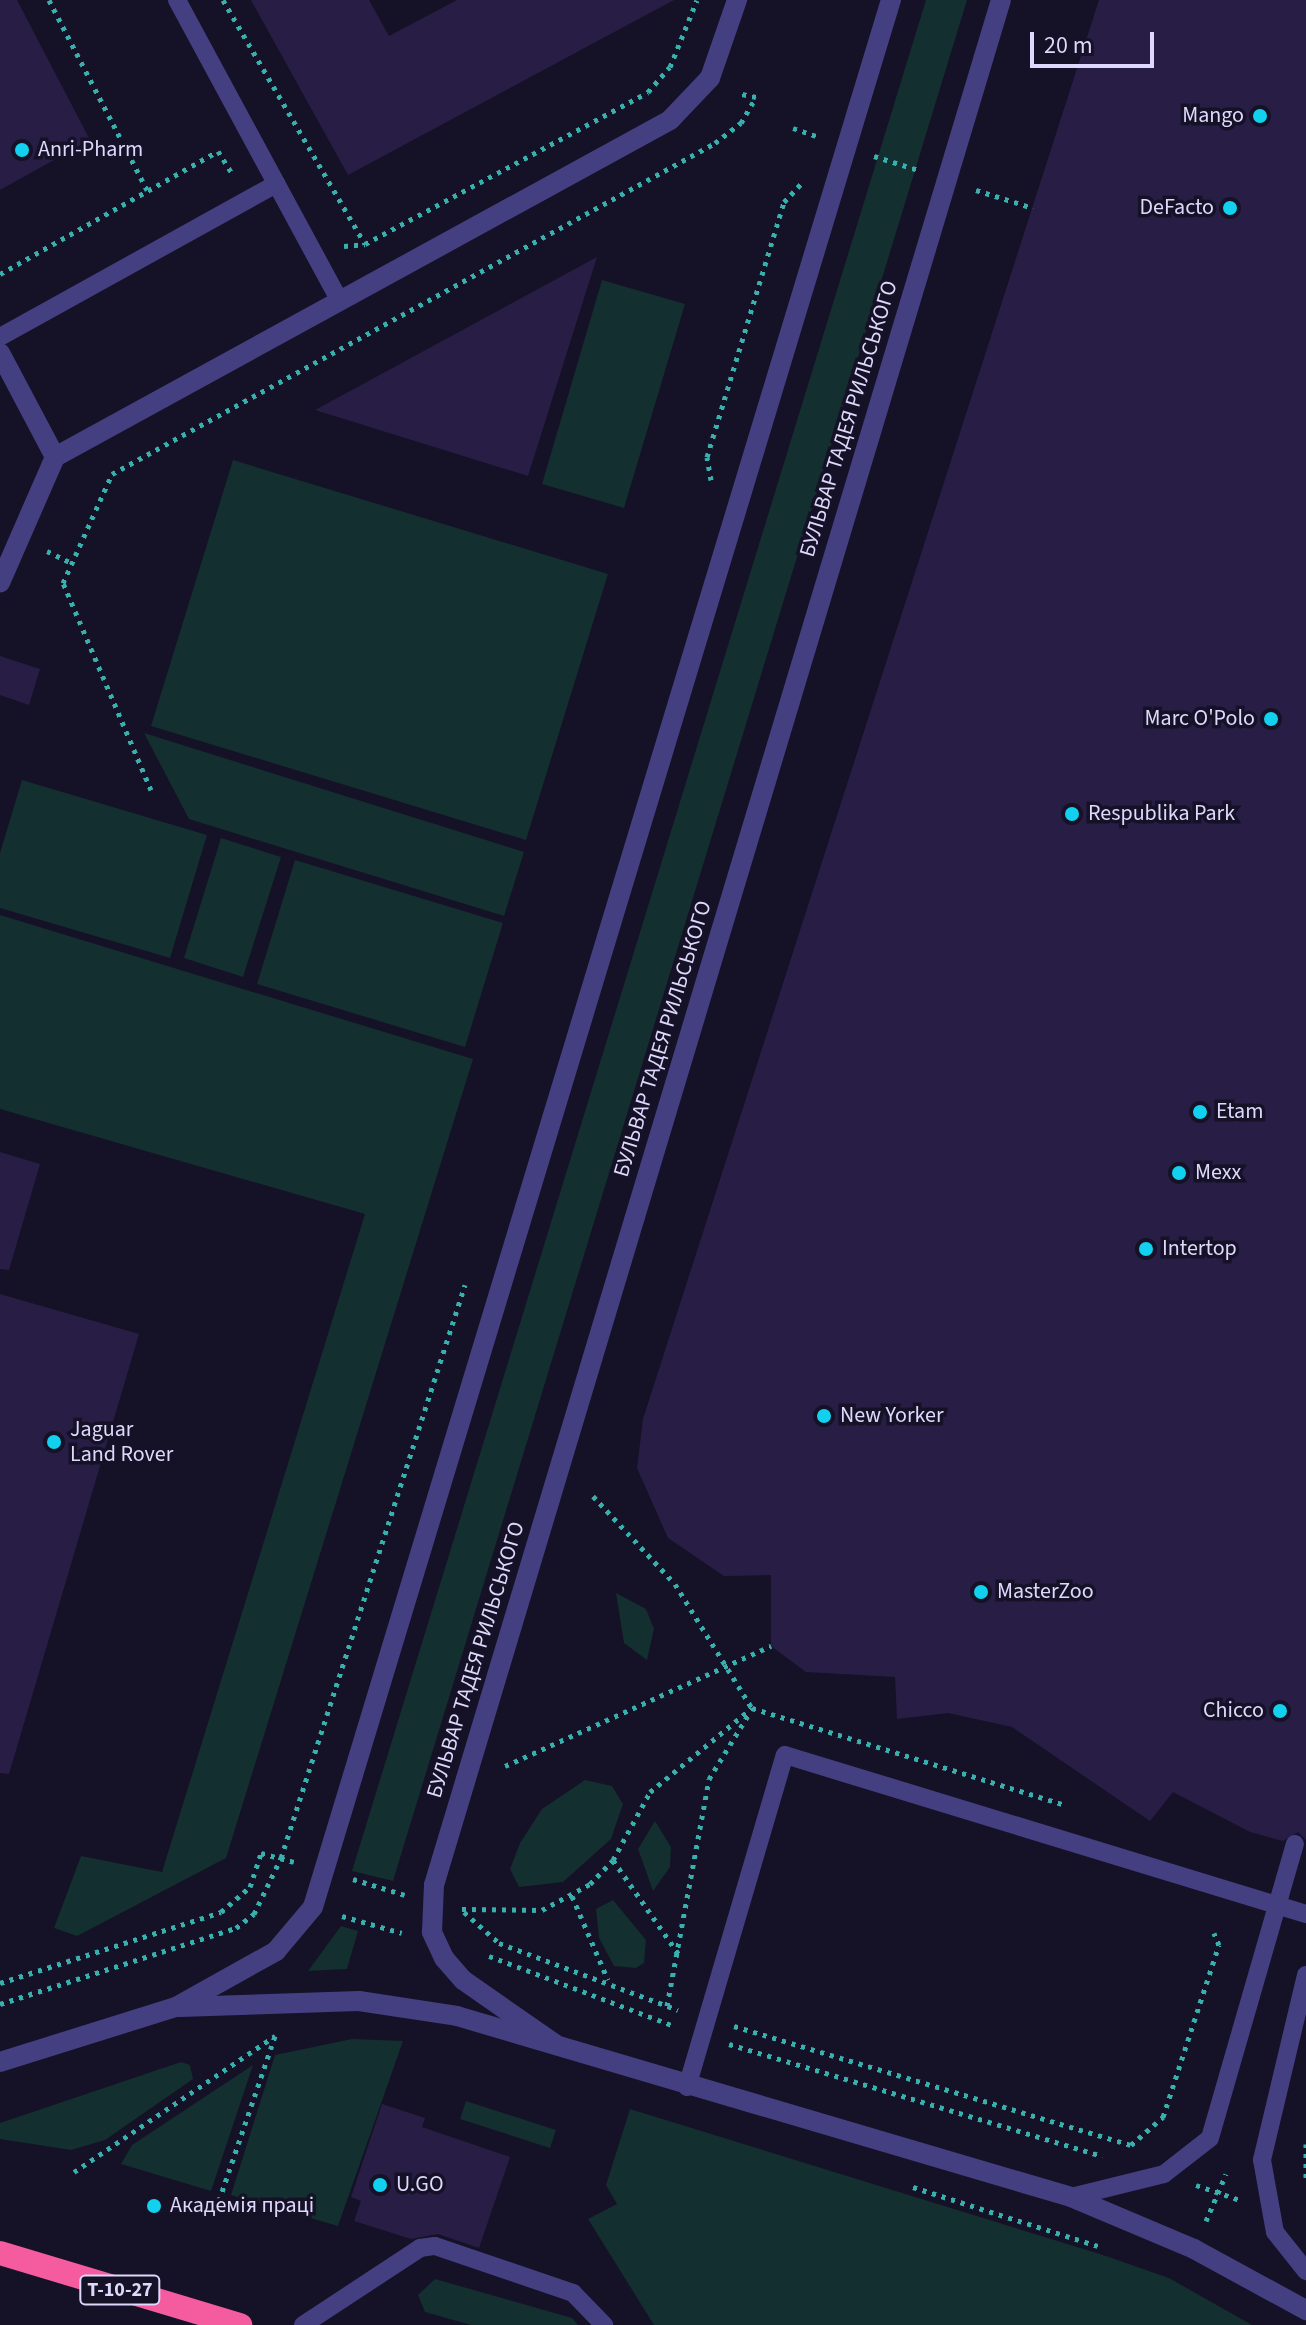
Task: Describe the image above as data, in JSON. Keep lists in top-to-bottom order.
{
  "streets": {
    "highway": ["Т-10-27"],
    "street": ["БУЛЬВАР ТАДЕЯ РИЛЬСЬКОГО"]
  },
  "places": [
    "Mango",
    "Anri-Pharm",
    "DeFacto",
    "Marc O'Polo",
    "Respublika Park",
    "Etam",
    "Mexx",
    "Intertop",
    "New Yorker",
    "Jaguar Land Rover",
    "MasterZoo",
    "Chicco",
    "U.GO",
    "Академія праці"
  ],
  "scale_bar": "20 m"
}
